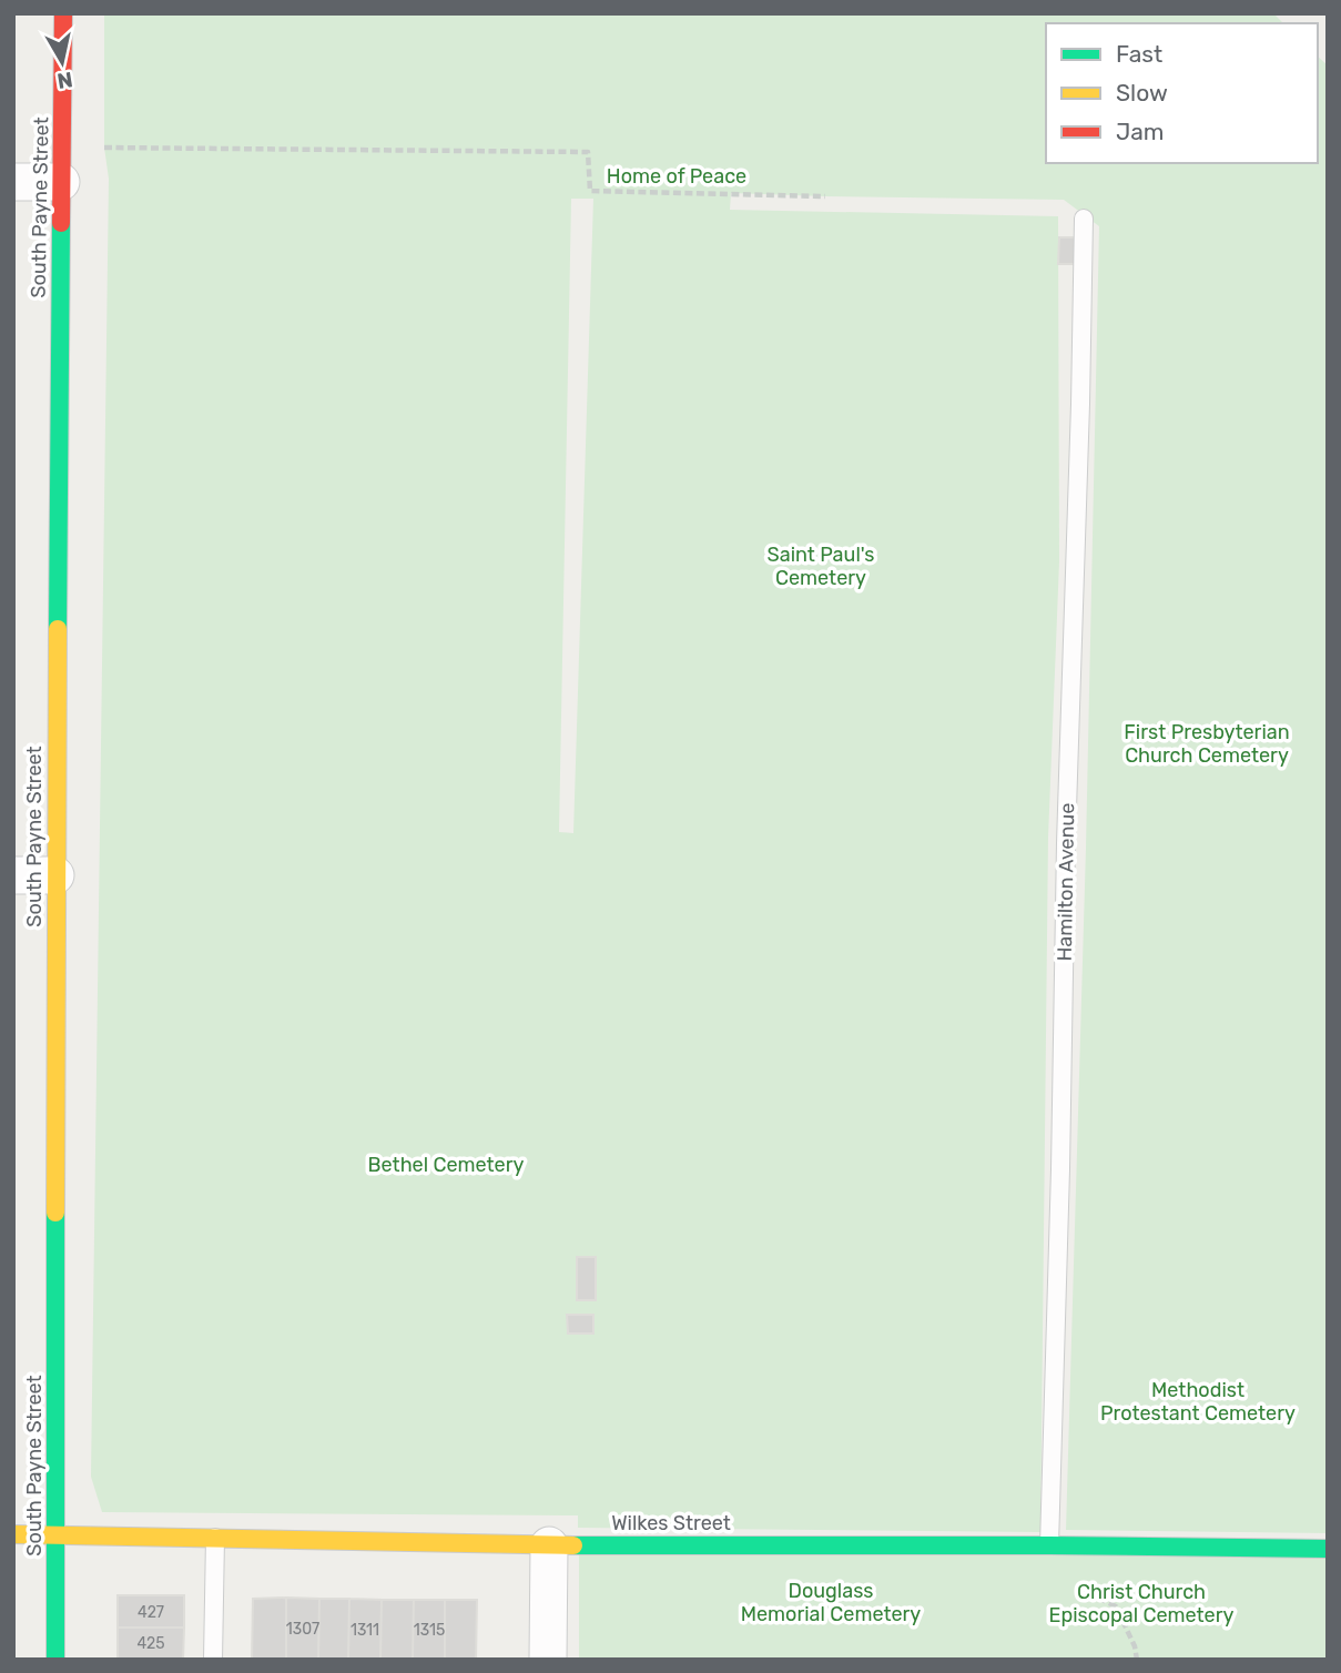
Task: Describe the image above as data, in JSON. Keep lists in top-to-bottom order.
{
  "streets": {
    "street": ["South Payne Street", "Wilkes Street"],
    "lane": ["Hamilton Avenue"]
  },
  "crossings": [
    ["South Payne Street", "Wilkes Street"],
    ["Hamilton Avenue", "Wilkes Street"]
  ],
  "parks": [
    "Home of Peace",
    "Saint Paul's Cemetery",
    "First Presbyterian Church Cemetery",
    "Bethel Cemetery",
    "Methodist Protestant Cemetery",
    "Douglass Memorial Cemetery",
    "Christ Church Episcopal Cemetery"
  ],
  "house_numbers": [
    "427",
    "1307",
    "1311",
    "1315",
    "425"
  ],
  "legend": ["Fast", "Slow", "Jam"],
  "north": "bottom"
}
